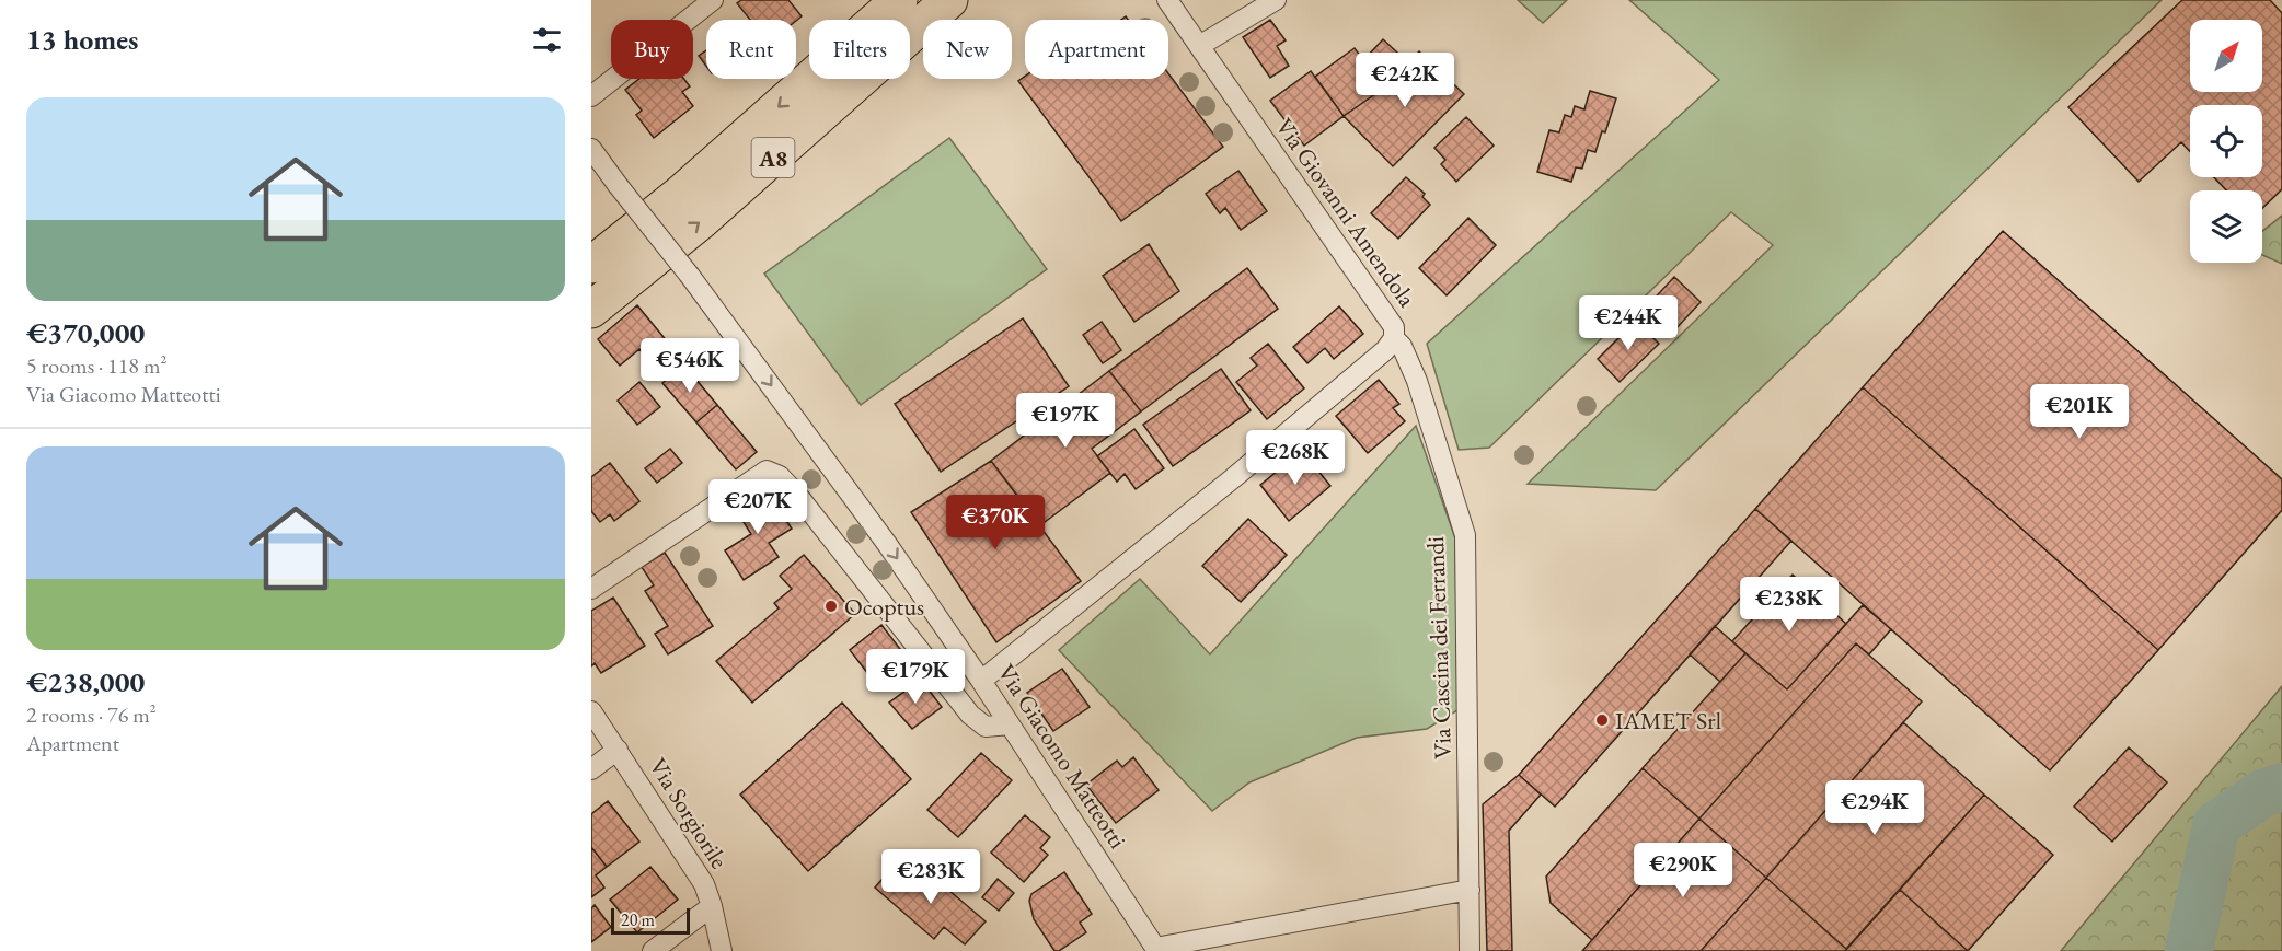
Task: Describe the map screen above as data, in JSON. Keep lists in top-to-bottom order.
{
  "streets": {
    "highway": ["A8"],
    "street": [
      "Via Giovanni Amendola",
      "Via Cascina dei Ferrandi",
      "Via Giacomo Matteotti",
      "Via Sorgiorile"
    ]
  },
  "crossings": [
    ["Via Giovanni Amendola", "Via Cascina dei Ferrandi"],
    ["Via Giovanni Amendola", "Via Giacomo Matteotti"]
  ],
  "one_way": ["Via Giacomo Matteotti"],
  "places": ["Ocoptus", "IAMET Srl"],
  "scale_bar": "20 m",
  "north": "top right",
  "page": {
    "heading": "13 homes",
    "chip": [
      "Buy",
      "Rent",
      "Filters",
      "New",
      "Apartment"
    ],
    "price": [
      "€242K",
      "€244K",
      "€546K",
      "€201K",
      "€197K",
      "€268K",
      "€207K",
      "€370K",
      "€238K",
      "€179K",
      "€294K",
      "€290K",
      "€283K"
    ],
    "list": [
      {
        "name": "€370,000",
        "note": "5 rooms · 118 m² · Via Giacomo Matteotti"
      },
      {
        "name": "€238,000",
        "note": "2 rooms · 76 m² · Apartment"
      }
    ],
    "scale": "20 m"
  }
}
